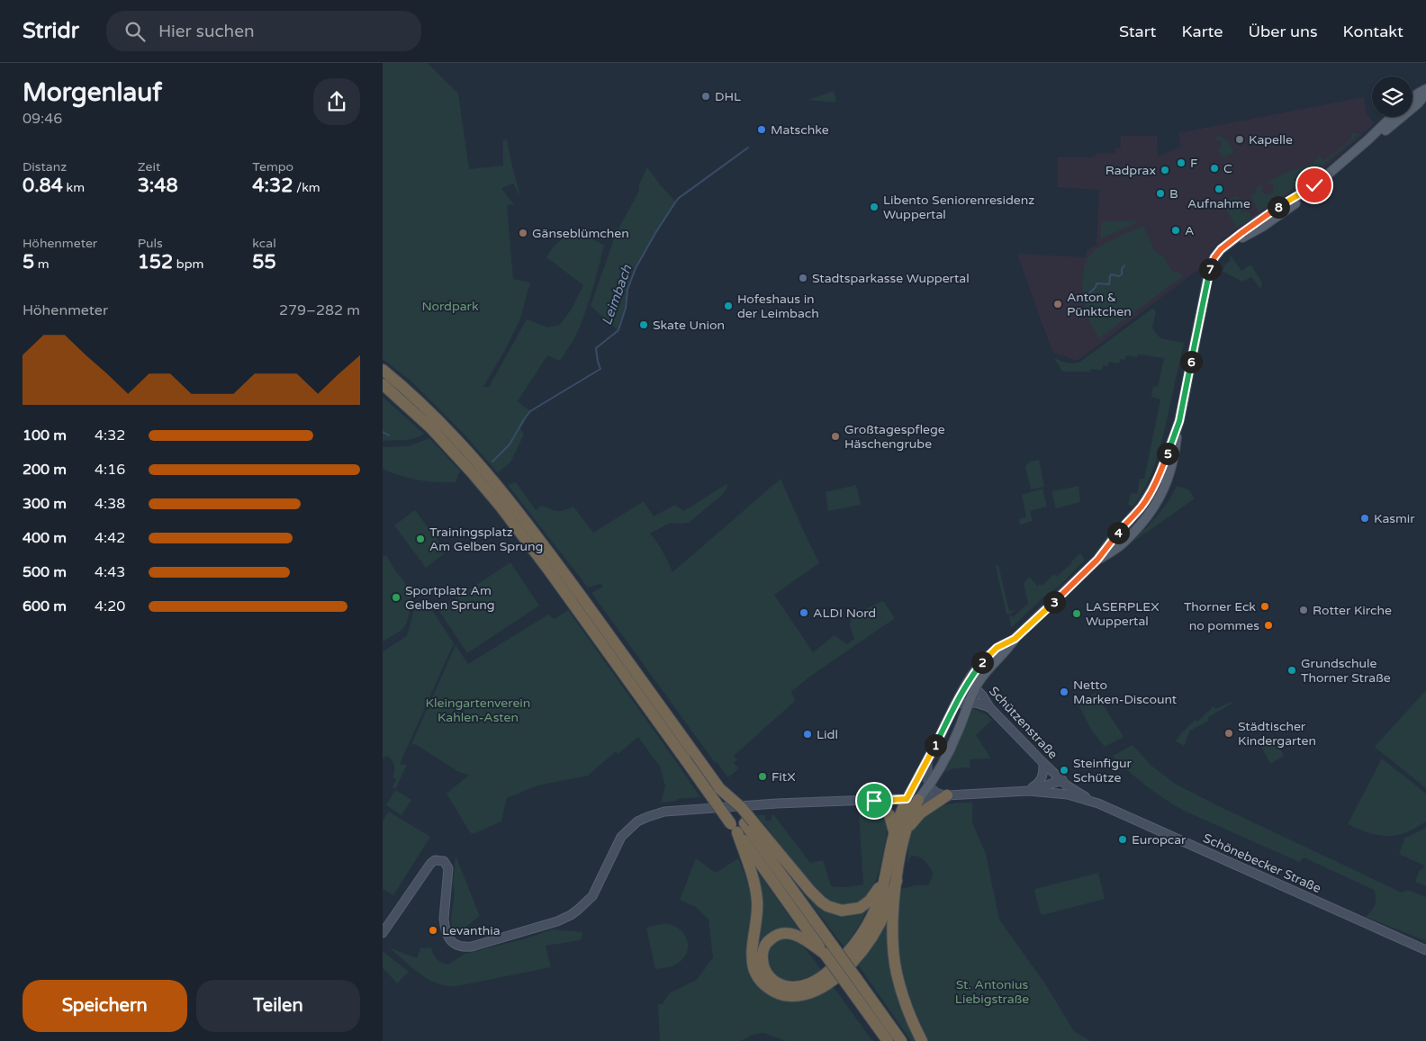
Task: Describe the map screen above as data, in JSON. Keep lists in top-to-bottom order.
{
  "streets": {
    "main road": ["Schützenstraße", "Schönebecker Straße"]
  },
  "crossings": [
    ["Schützenstraße", "Schönebecker Straße"]
  ],
  "water": ["Leimbach"],
  "parks": ["Nordpark", "Kleingartenverein Kahlen-Asten", "St. Antonius Liebigstraße"],
  "places": [
    "DHL",
    "Matschke",
    "Kapelle",
    "F",
    "C",
    "Radprax",
    "Aufnahme",
    "B",
    "Libento Seniorenresidenz Wuppertal",
    "A",
    "Gänseblümchen",
    "Stadtsparkasse Wuppertal",
    "Anton & Pünktchen",
    "Hofeshaus in der Leimbach",
    "Skate Union",
    "Großtagespflege Häschengrube",
    "Kasmir",
    "Trainingsplatz Am Gelben Sprung",
    "Sportplatz Am Gelben Sprung",
    "Thorner Eck",
    "Rotter Kirche",
    "ALDI Nord",
    "LASERPLEX Wuppertal",
    "no pommes",
    "Grundschule Thorner Straße",
    "Netto Marken-Discount",
    "Städtischer Kindergarten",
    "Lidl",
    "Steinfigur Schütze",
    "FitX",
    "Europcar",
    "Levanthia"
  ],
  "page": {
    "header": "Stridr",
    "search": "Hier suchen",
    "nav": [
      "Start",
      "Karte",
      "Über uns",
      "Kontakt"
    ],
    "heading": ["Morgenlauf", "09:46"],
    "stats": [
      ["Distanz", "0.84 km"],
      ["Zeit", "3:48"],
      ["Tempo", "4:32 /km"],
      ["Höhenmeter", "5 m"],
      ["Puls", "152 bpm"],
      ["kcal", "55"]
    ],
    "pins": [
      "8",
      "7",
      "6",
      "5",
      "4",
      "3",
      "2",
      "1"
    ],
    "chart": ["Höhenmeter", "279–282 m"],
    "list": [
      {
        "name": "100 m",
        "note": "4:32"
      },
      {
        "name": "200 m",
        "note": "4:16"
      },
      {
        "name": "300 m",
        "note": "4:38"
      },
      {
        "name": "400 m",
        "note": "4:42"
      },
      {
        "name": "500 m",
        "note": "4:43"
      },
      {
        "name": "600 m",
        "note": "4:20"
      }
    ],
    "buttons": ["Speichern", "Teilen"]
  }
}
